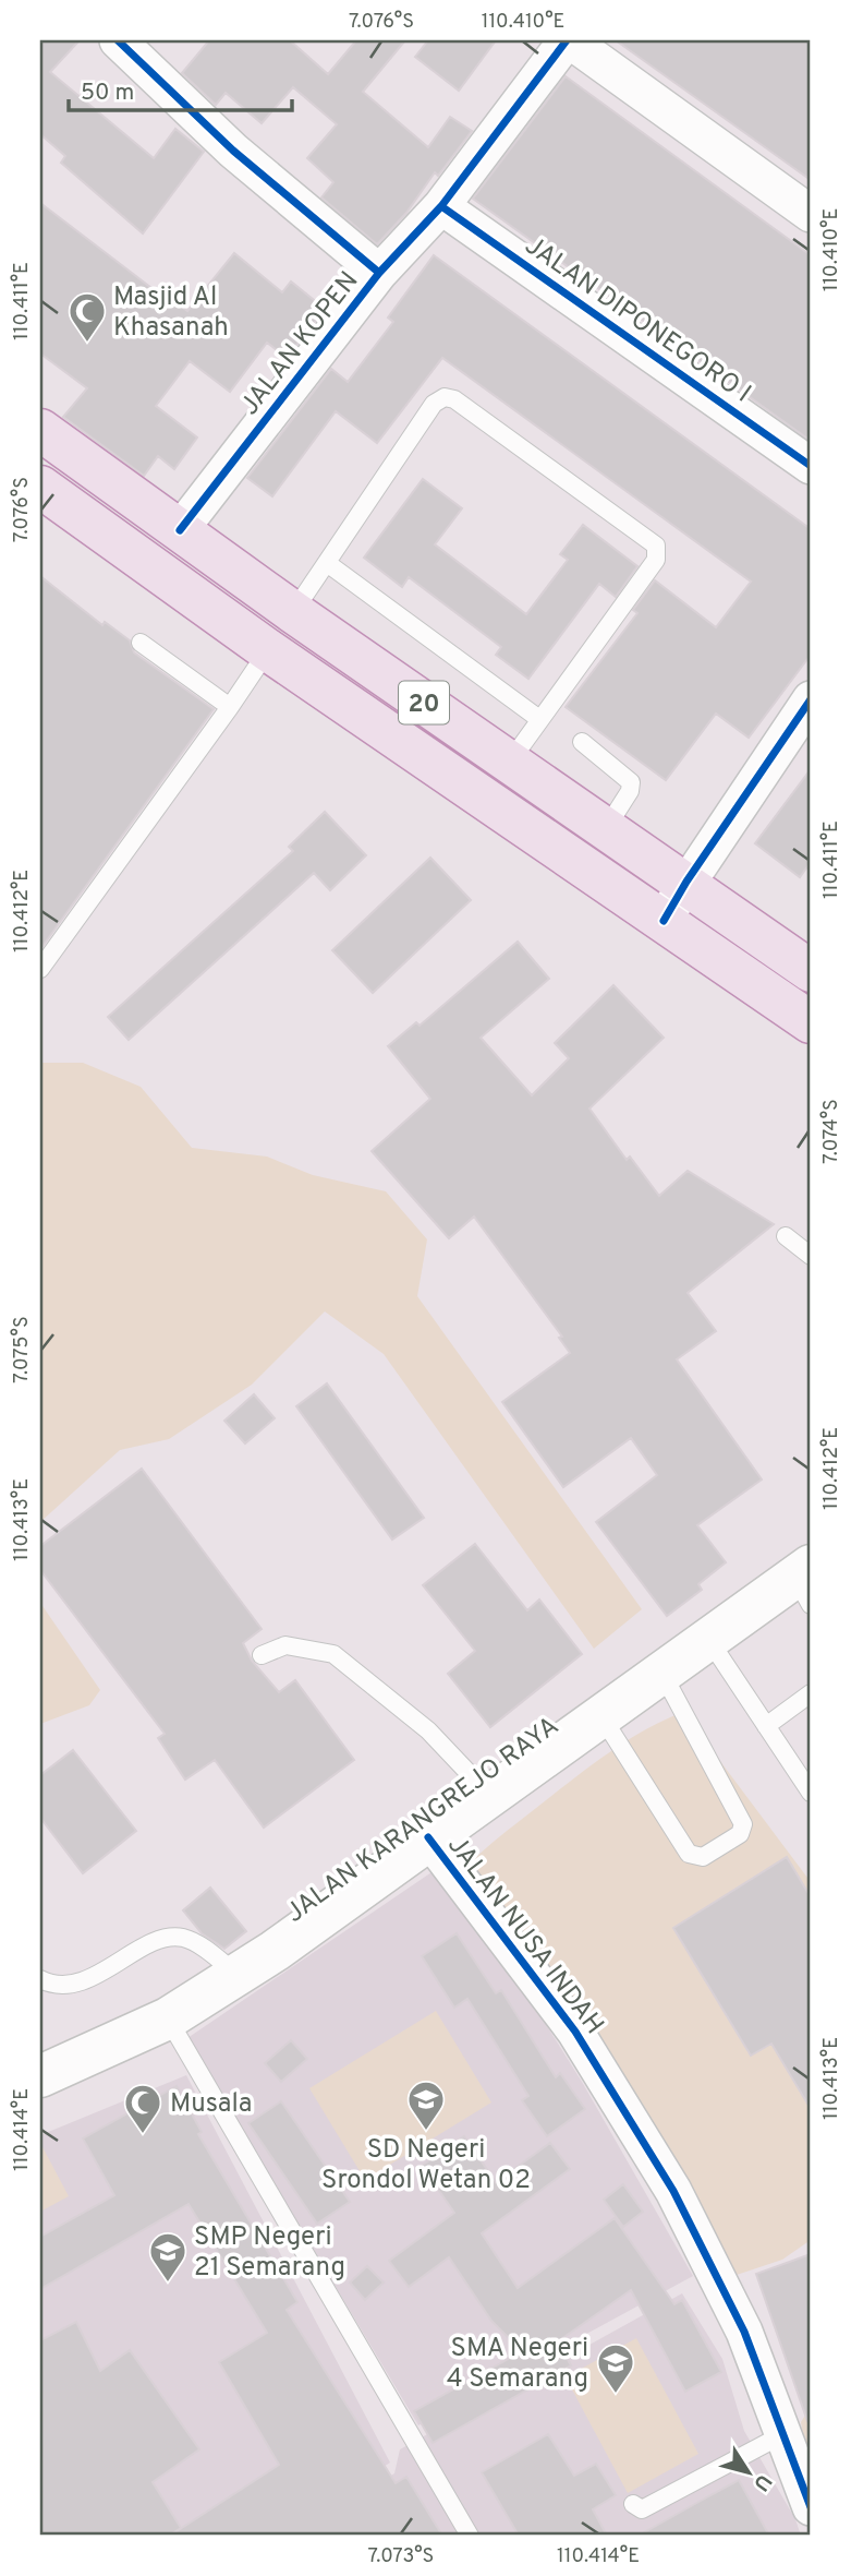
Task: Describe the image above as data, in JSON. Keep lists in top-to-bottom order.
{
  "streets": {
    "highway": ["20"],
    "main road": ["JALAN KARANGREJO RAYA"],
    "street": ["JALAN DIPONEGORO I", "JALAN KOPEN", "JALAN NUSA INDAH"]
  },
  "crossings": [
    ["JALAN DIPONEGORO I", "JALAN KOPEN"],
    ["JALAN KOPEN", "20"],
    ["JALAN KARANGREJO RAYA", "JALAN NUSA INDAH"]
  ],
  "places": {
    "mosque": ["Masjid Al Khasanah", "Musala"],
    "school or university": ["SD Negeri Srondol Wetan 02", "SMP Negeri 21 Semarang", "SMA Negeri 4 Semarang"]
  },
  "scale_bar": "50 m",
  "north": "bottom right",
  "coordinates": [
    "7.076°S",
    "110.410°E",
    "110.411°E",
    "110.412°E",
    "7.074°S",
    "7.075°S",
    "110.413°E",
    "110.414°E",
    "7.073°S"
  ]
}
